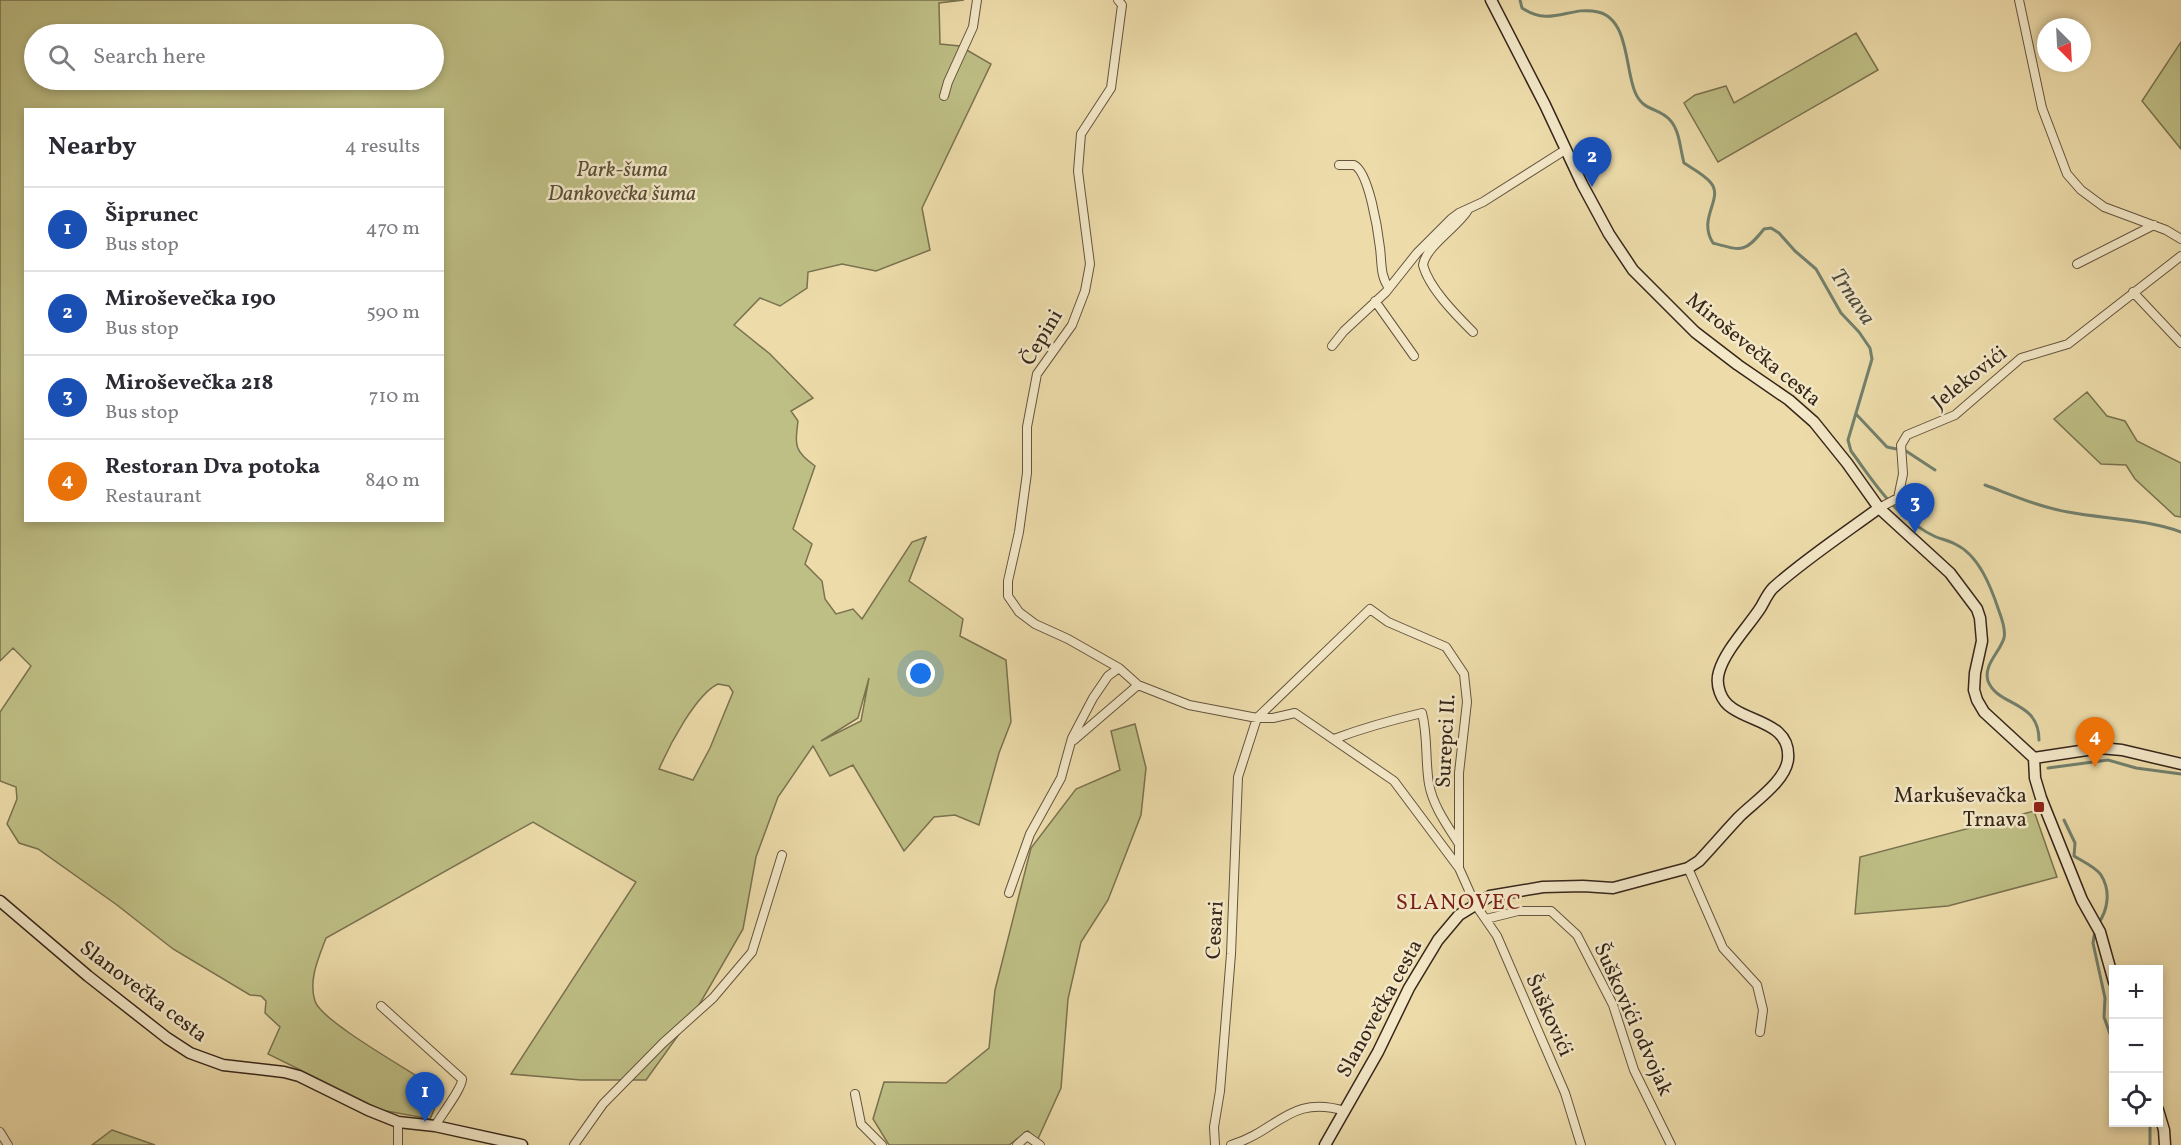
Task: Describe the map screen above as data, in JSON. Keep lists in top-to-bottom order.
{
  "streets": {
    "street": [
      "Čepini",
      "Miroševečka cesta",
      "Jelekovići",
      "Surepci II.",
      "Cesari",
      "Slanovečka cesta",
      "Šuškovići",
      "Šuškovići odvojak"
    ]
  },
  "crossings": [
    ["Miroševečka cesta", "Jelekovići"],
    ["Miroševečka cesta", "Slanovečka cesta"],
    ["Jelekovići", "Slanovečka cesta"],
    ["Surepci II.", "Cesari"],
    ["Slanovečka cesta", "Šuškovići"],
    ["Šuškovići", "Šuškovići odvojak"]
  ],
  "districts": ["SLANOVEC"],
  "water": ["Trnava"],
  "parks": ["Park-šuma Dankovečka šuma"],
  "places": {
    "transit": ["Markuševačka Trnava"]
  },
  "north": "bottom right",
  "page": {
    "search": "Search here",
    "heading": ["Nearby", "4 results"],
    "pins": [
      "2",
      "3",
      "4",
      "1"
    ],
    "list": [
      {
        "mark": "1",
        "name": "Šiprunec",
        "note": "Bus stop",
        "value": "470 m"
      },
      {
        "mark": "2",
        "name": "Miroševečka 190",
        "note": "Bus stop",
        "value": "590 m"
      },
      {
        "mark": "3",
        "name": "Miroševečka 218",
        "note": "Bus stop",
        "value": "710 m"
      },
      {
        "mark": "4",
        "name": "Restoran Dva potoka",
        "note": "Restaurant",
        "value": "840 m"
      }
    ],
    "map_buttons": ["+", "−"]
  }
}
